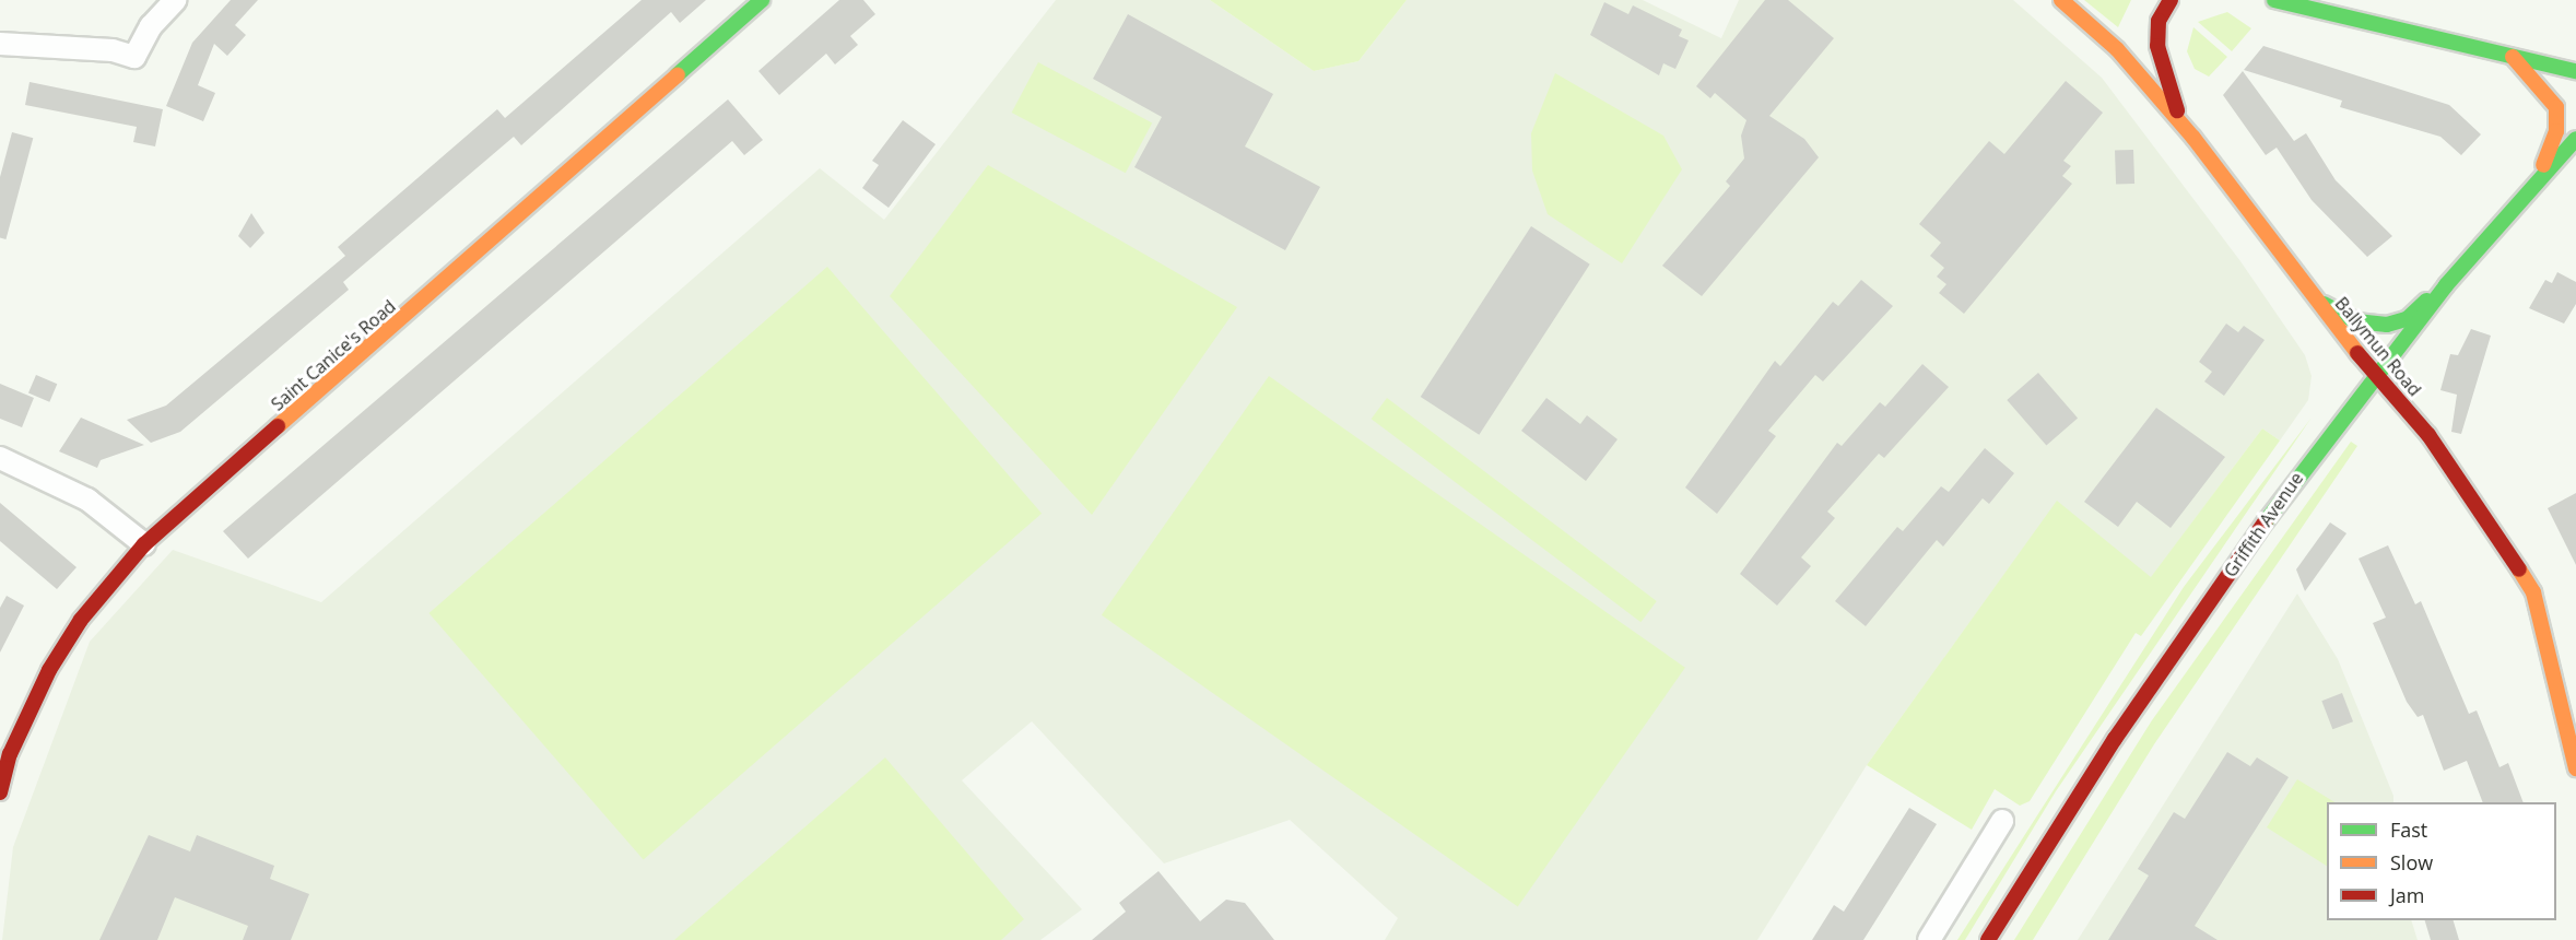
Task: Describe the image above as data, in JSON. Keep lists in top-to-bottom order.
{
  "streets": {
    "main road": ["Ballymun Road", "Saint Canice's Road", "Griffith Avenue"]
  },
  "crossings": [
    ["Ballymun Road", "Griffith Avenue"]
  ],
  "legend": ["Fast", "Slow", "Jam"]
}
